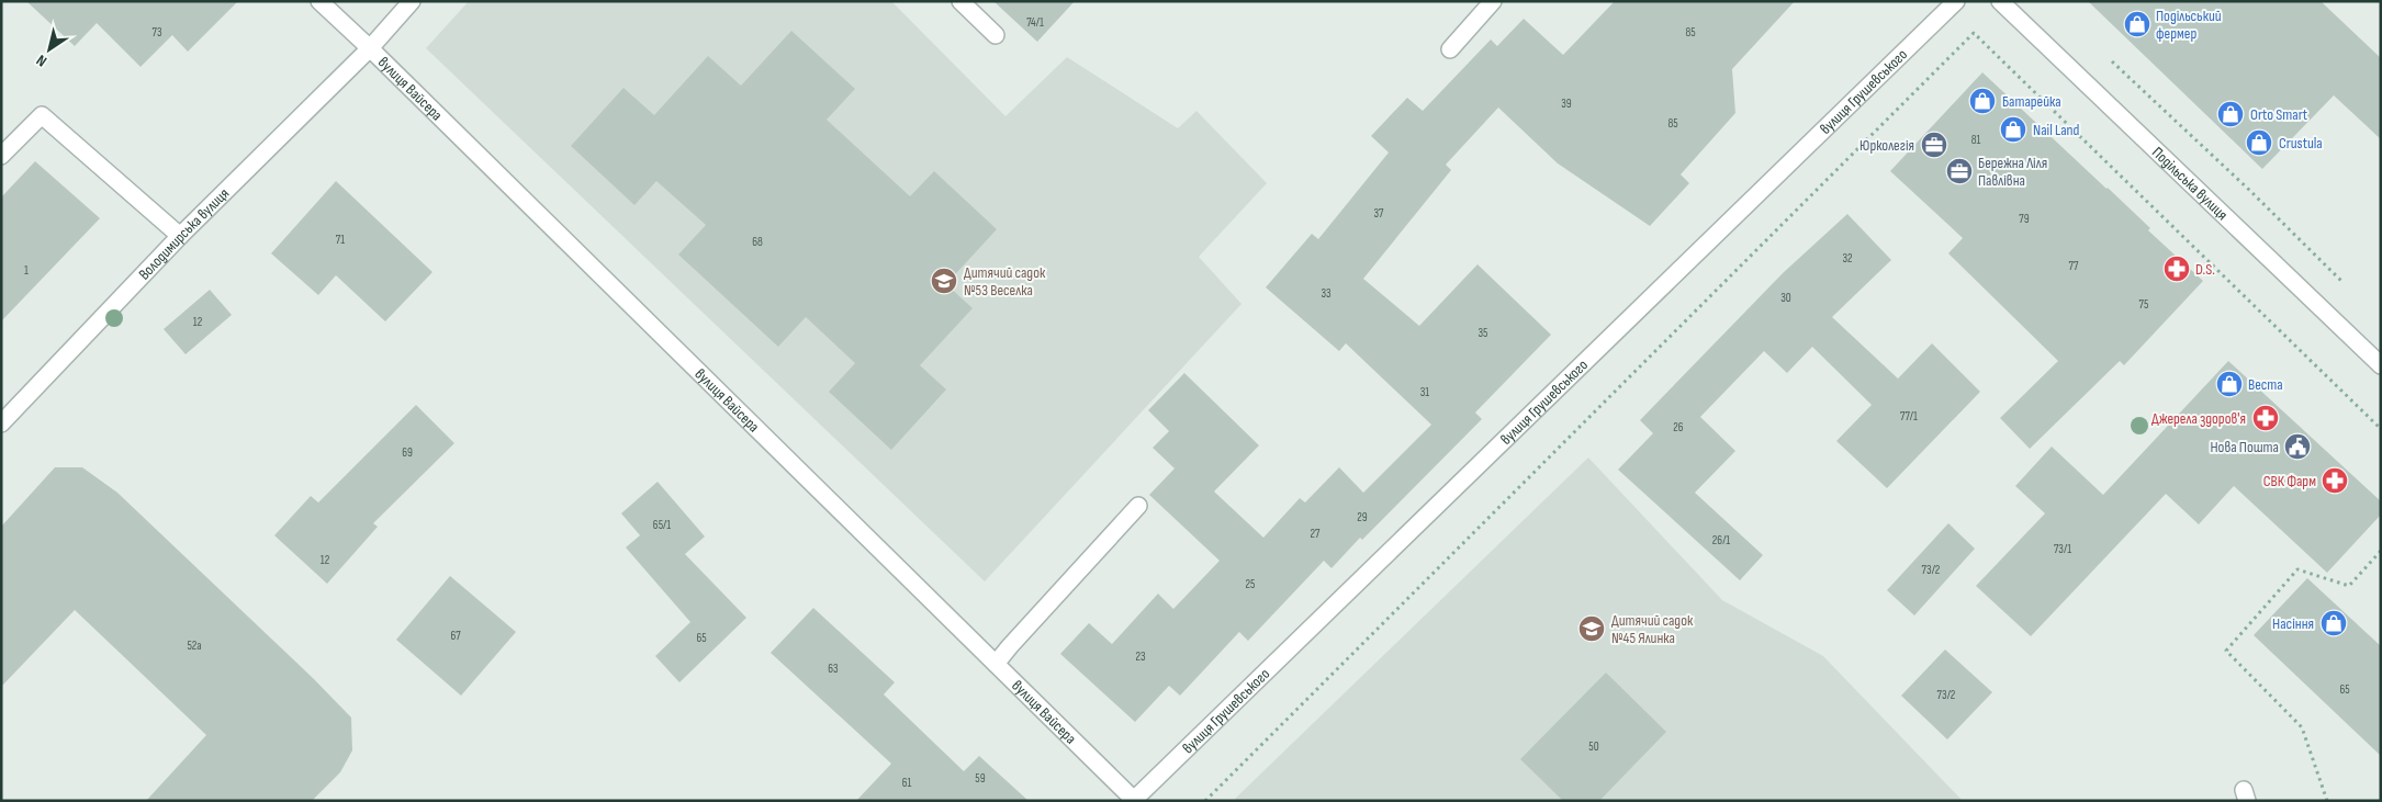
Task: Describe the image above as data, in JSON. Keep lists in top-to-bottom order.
{
  "streets": {
    "street": [
      "вулиця Вайсера",
      "вулиця Грушевського",
      "Подільська вулиця",
      "Володимирська вулиця"
    ]
  },
  "crossings": [
    ["вулиця Вайсера", "вулиця Грушевського"],
    ["вулиця Вайсера", "Володимирська вулиця"]
  ],
  "places": {
    "shop": [
      "Подільський фермер",
      "Батарейка",
      "Orto Smart",
      "Nail Land",
      "Crustula",
      "Веста",
      "Насіння"
    ],
    "office": ["Юрколегія", "Бережна Ліля Павлівна"],
    "pharmacy": ["D.S.", "Джерела здоров'я", "СВК Фарм"],
    "school or university": ["Дитячий садок №53 Веселка", "Дитячий садок №45 Ялинка"],
    "public building": ["Нова Пошта"]
  },
  "house_numbers": [
    "74/1",
    "73",
    "85",
    "39",
    "85",
    "81",
    "37",
    "79",
    "71",
    "68",
    "32",
    "77",
    "1",
    "33",
    "30",
    "75",
    "12",
    "35",
    "31",
    "77/1",
    "26",
    "69",
    "29",
    "65/1",
    "27",
    "26/1",
    "73/1",
    "12",
    "73/2",
    "25",
    "67",
    "65",
    "52а",
    "23",
    "63",
    "65",
    "73/2",
    "50",
    "59",
    "61"
  ],
  "north": "bottom left"
}
